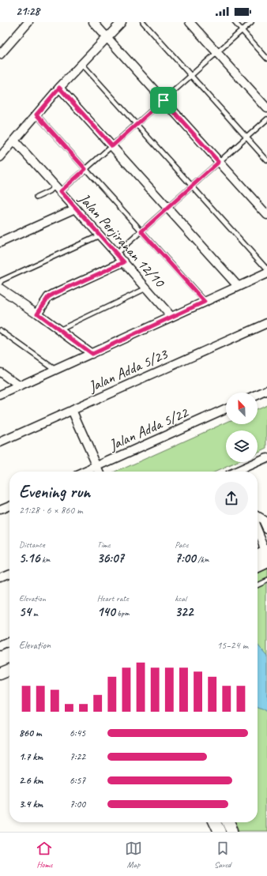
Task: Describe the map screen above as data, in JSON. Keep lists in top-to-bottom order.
{
  "streets": {
    "street": ["Jalan Perjiranan 12/10", "Jalan Adda 5/23", "Jalan Adda 5/22"]
  },
  "north": "top left",
  "page": {
    "status": "21:28",
    "heading": ["Evening run", "21:28 · 6 × 860 m"],
    "stats": [
      ["Distance", "5.16 km"],
      ["Time", "36:07"],
      ["Pace", "7:00 /km"],
      ["Elevation", "54 m"],
      ["Heart rate", "140 bpm"],
      ["kcal", "322"]
    ],
    "chart": ["Elevation", "15–24 m"],
    "list": [
      {
        "name": "860 m",
        "note": "6:45"
      },
      {
        "name": "1.7 km",
        "note": "7:22"
      },
      {
        "name": "2.6 km",
        "note": "6:57"
      },
      {
        "name": "3.4 km",
        "note": "7:00"
      }
    ],
    "tabs": ["Home", "Map", "Saved"]
  }
}
